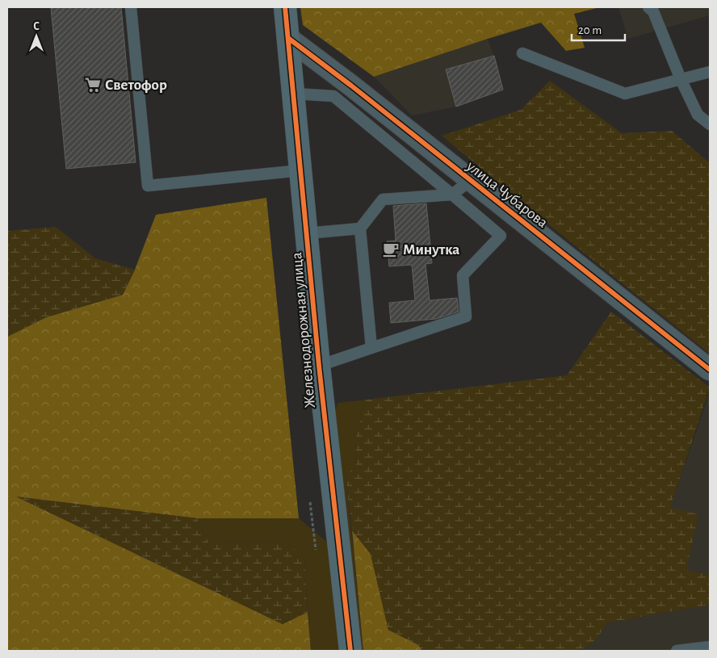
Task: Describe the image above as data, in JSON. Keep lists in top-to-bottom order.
{
  "streets": {
    "street": ["улица Чубарова", "Железнодорожная улица"]
  },
  "crossings": [
    ["улица Чубарова", "Железнодорожная улица"]
  ],
  "places": {
    "supermarket": ["Светофор"],
    "cafe": ["Минутка"]
  },
  "scale_bar": "20 m",
  "north": "top"
}
